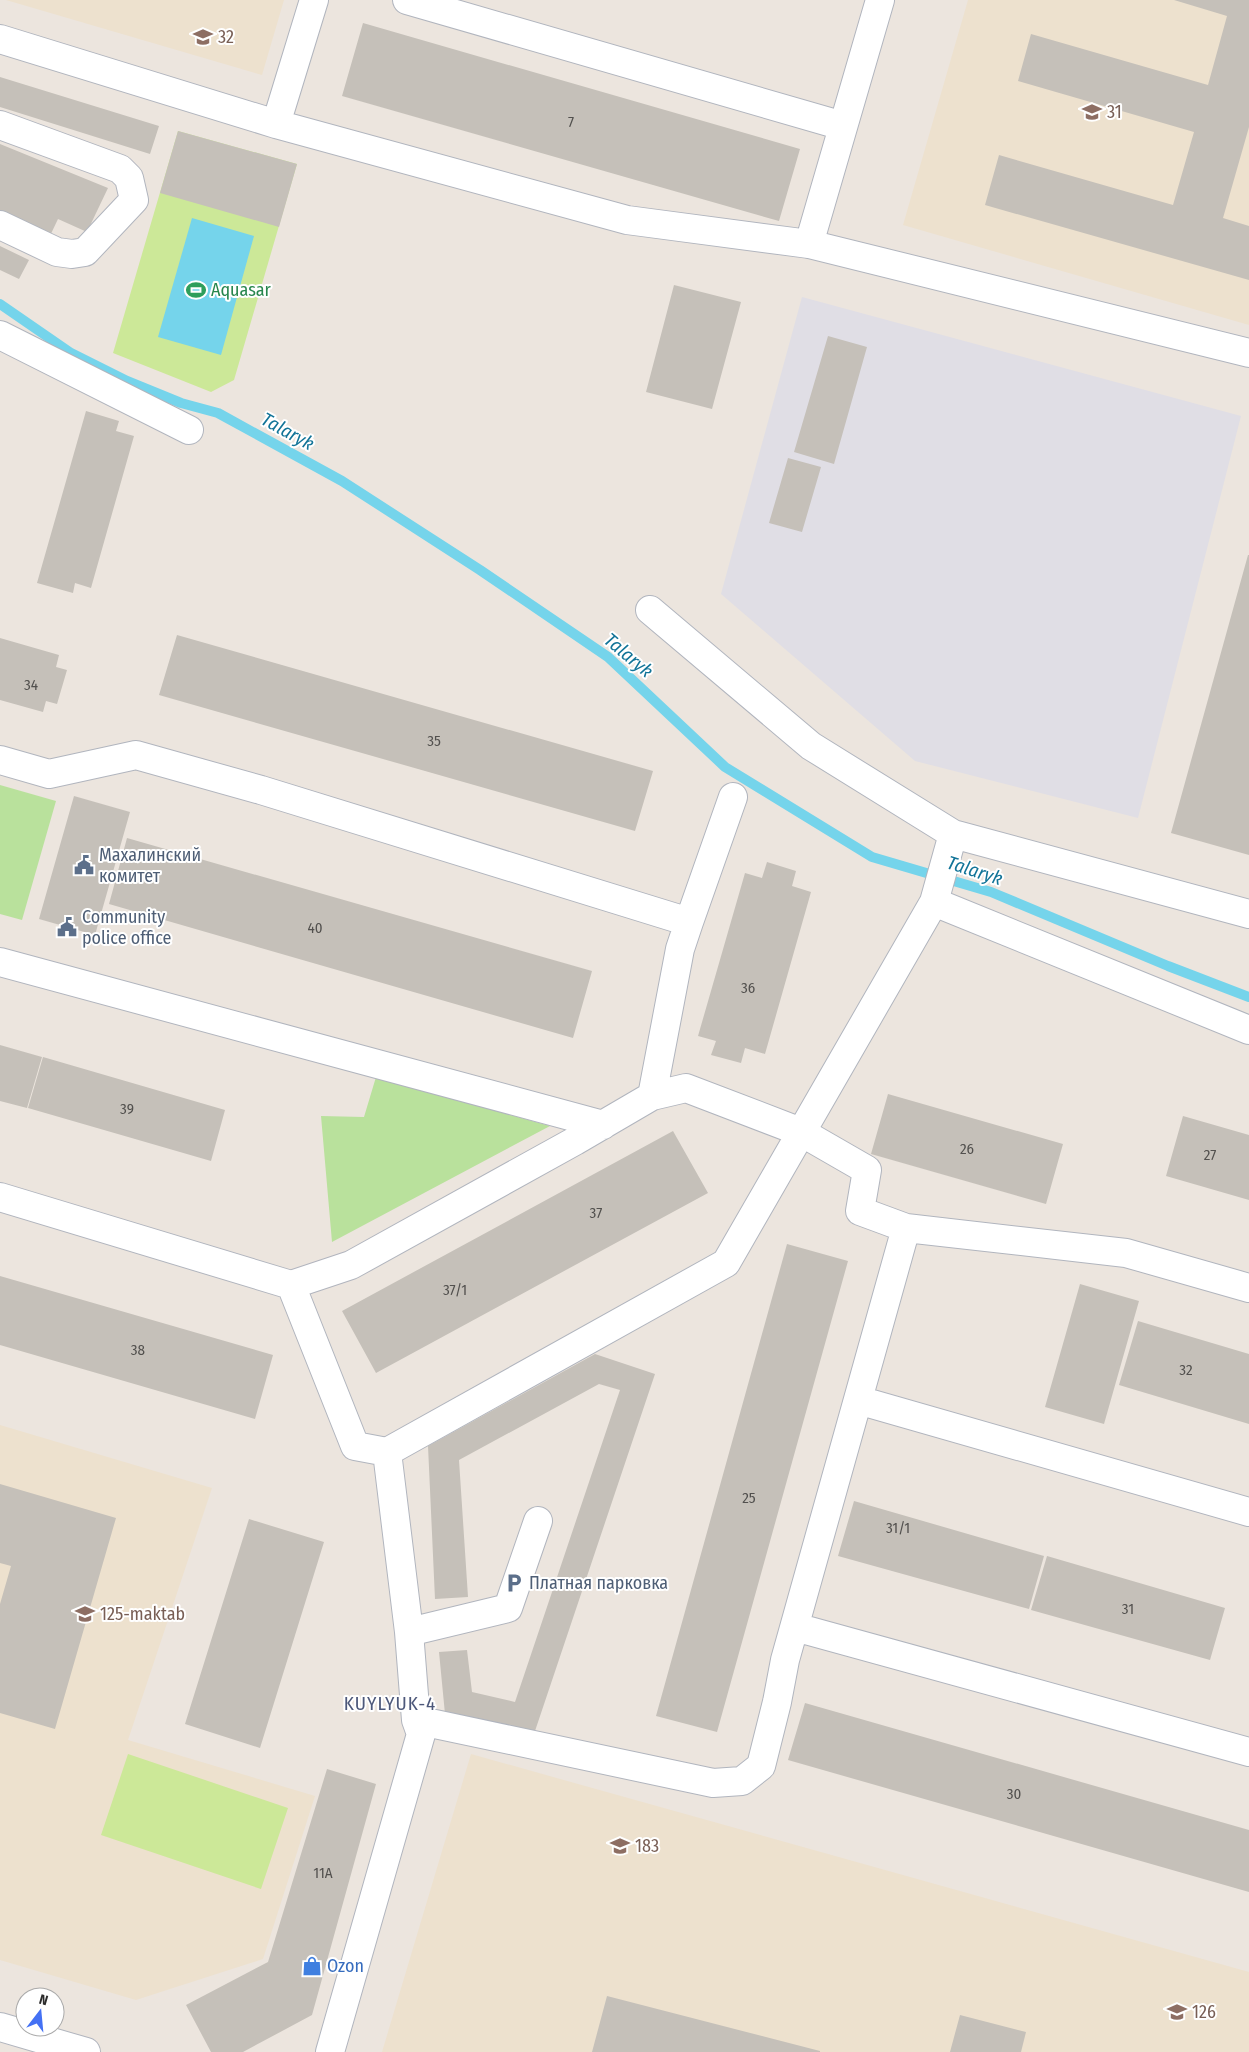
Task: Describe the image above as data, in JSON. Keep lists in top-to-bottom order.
{
  "districts": ["KUYLYUK-4"],
  "water": ["Talaryk"],
  "places": {
    "school or university": [
      "32",
      "31",
      "125-maktab",
      "183",
      "126"
    ],
    "sports": ["Aquasar"],
    "public building": ["Махалинский комитет", "Community police office"],
    "parking": ["Платная парковка"],
    "shop": ["Ozon"]
  },
  "house_numbers": [
    "7",
    "34",
    "35",
    "40",
    "36",
    "39",
    "26",
    "27",
    "37",
    "37/1",
    "38",
    "32",
    "25",
    "31/1",
    "31",
    "30",
    "11А"
  ],
  "north": "top"
}
